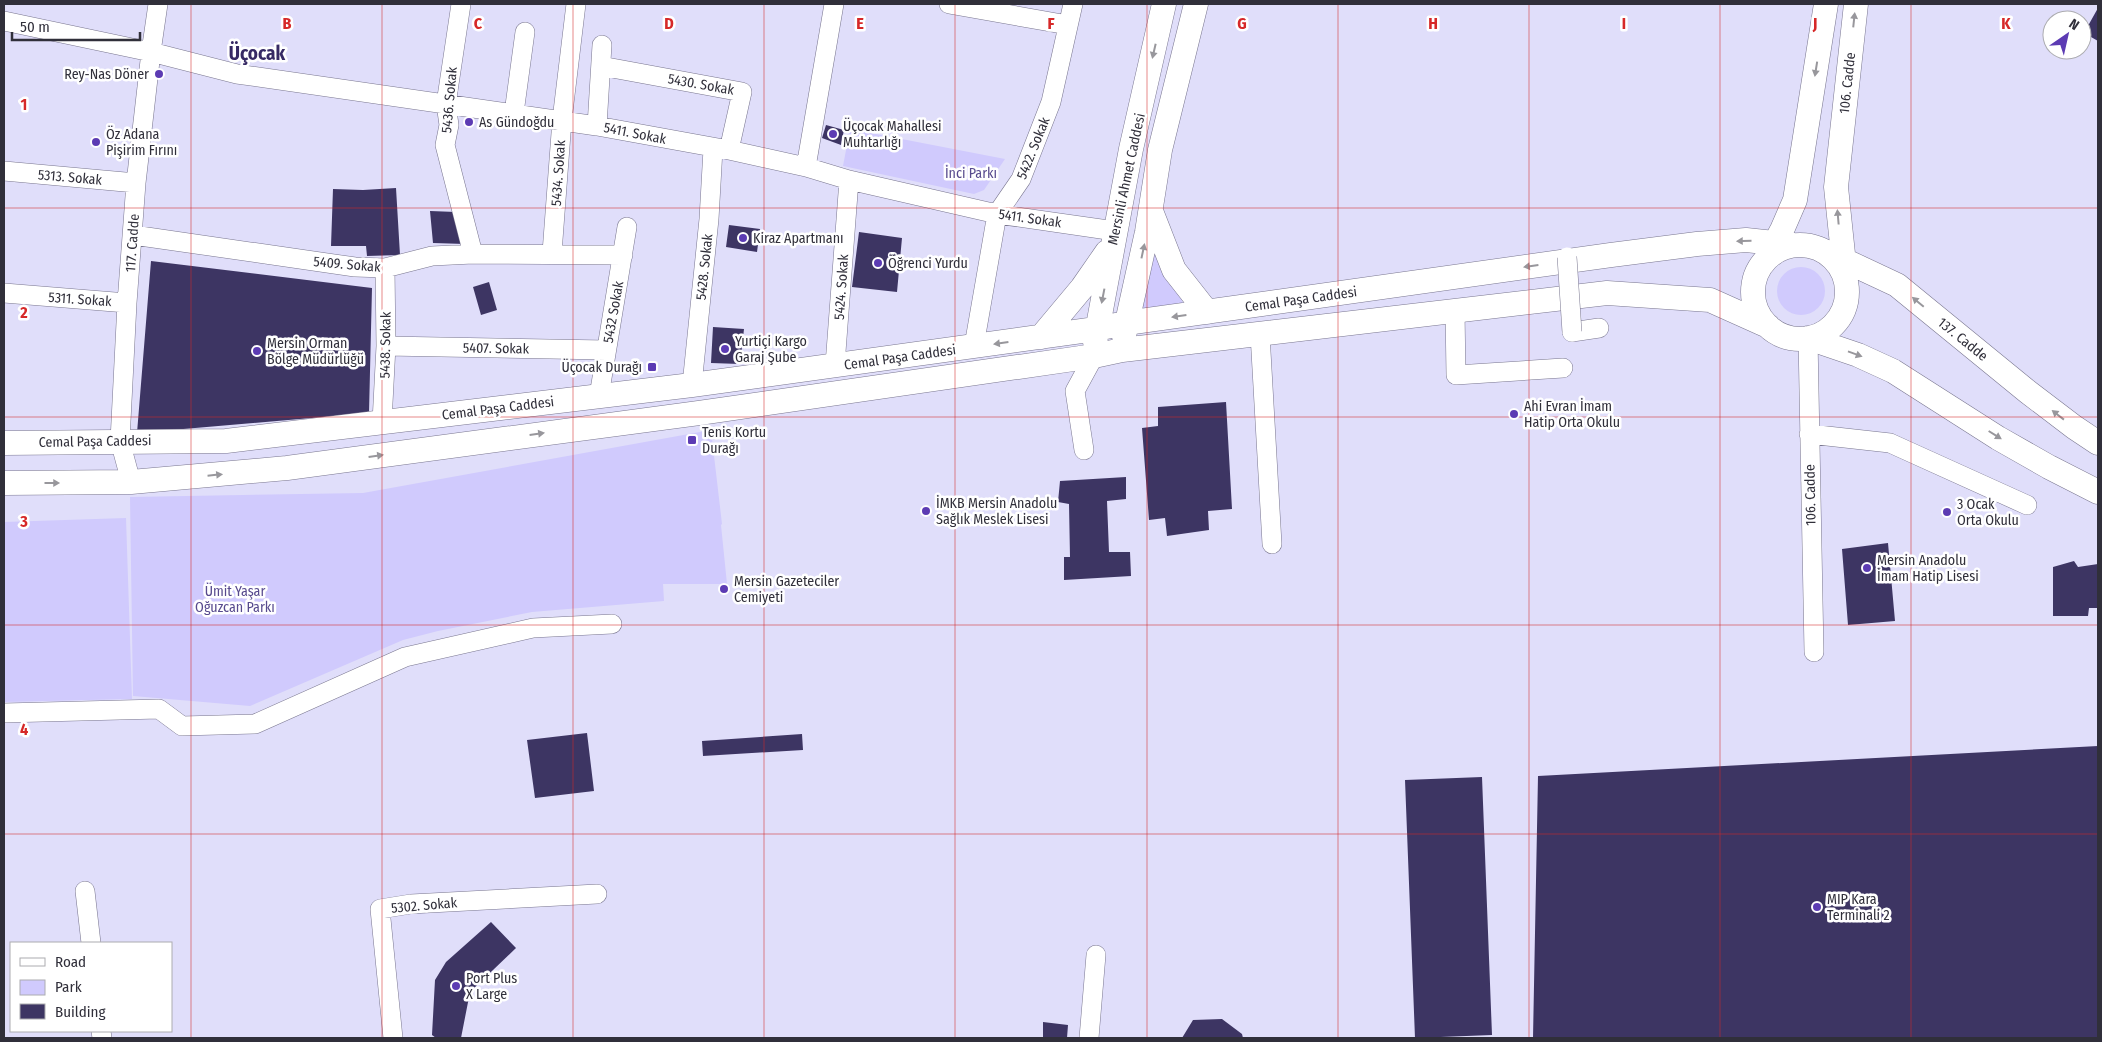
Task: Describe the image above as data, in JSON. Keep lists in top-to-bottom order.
{
  "streets": {
    "main road": [
      "106. Cadde",
      "Mersinli Ahmet Caddesi",
      "Cemal Paşa Caddesi",
      "137. Cadde"
    ],
    "street": [
      "5430. Sokak",
      "5436. Sokak",
      "5411. Sokak",
      "5422. Sokak",
      "5434. Sokak",
      "5313. Sokak",
      "117. Cadde",
      "5409. Sokak",
      "5428. Sokak",
      "5424. Sokak",
      "5311. Sokak",
      "5432 Sokak",
      "5438. Sokak",
      "5407. Sokak",
      "5302. Sokak"
    ]
  },
  "crossings": [
    ["106. Cadde", "Cemal Paşa Caddesi"],
    ["106. Cadde", "137. Cadde"],
    ["5430. Sokak", "5411. Sokak"],
    ["5430. Sokak", "5428. Sokak"],
    ["5436. Sokak", "5411. Sokak"],
    ["5436. Sokak", "5409. Sokak"],
    ["5411. Sokak", "5422. Sokak"],
    ["5411. Sokak", "5434. Sokak"],
    ["5411. Sokak", "Mersinli Ahmet Caddesi"],
    ["5411. Sokak", "117. Cadde"],
    ["5411. Sokak", "5428. Sokak"],
    ["5411. Sokak", "5424. Sokak"],
    ["5422. Sokak", "Cemal Paşa Caddesi"],
    ["5434. Sokak", "5409. Sokak"],
    ["5313. Sokak", "117. Cadde"],
    ["Mersinli Ahmet Caddesi", "Cemal Paşa Caddesi"],
    ["117. Cadde", "5409. Sokak"],
    ["117. Cadde", "5311. Sokak"],
    ["117. Cadde", "Cemal Paşa Caddesi"],
    ["5409. Sokak", "5432 Sokak"],
    ["5409. Sokak", "5438. Sokak"],
    ["5428. Sokak", "Cemal Paşa Caddesi"],
    ["5424. Sokak", "Cemal Paşa Caddesi"],
    ["Cemal Paşa Caddesi", "5432 Sokak"],
    ["Cemal Paşa Caddesi", "137. Cadde"],
    ["Cemal Paşa Caddesi", "5438. Sokak"],
    ["5432 Sokak", "5407. Sokak"],
    ["5438. Sokak", "5407. Sokak"]
  ],
  "districts": ["Üçocak"],
  "parks": ["İnci Parkı", "Ümit Yaşar Oğuzcan Parkı"],
  "places": {
    "other": [
      "Rey-Nas Döner",
      "As Gündoğdu",
      "Üçocak Mahallesi Muhtarlığı",
      "Öz Adana Pişirim Fırını",
      "Kiraz Apartmanı",
      "Öğrenci Yurdu",
      "Yurtiçi Kargo Garaj Şube",
      "Mersin Orman Bölge Müdürlüğü",
      "Ahi Evran İmam Hatip Orta Okulu",
      "İMKB Mersin Anadolu Sağlık Meslek Lisesi",
      "3 Ocak Orta Okulu",
      "Mersin Anadolu İmam Hatip Lisesi",
      "Mersin Gazeteciler Cemiyeti",
      "MIP Kara Terminali 2",
      "Port Plus X Large"
    ],
    "transit": ["Üçocak Durağı", "Tenis Kortu Durağı"]
  },
  "legend": ["Road", "Park", "Building"],
  "scale_bar": "50 m",
  "north": "top right",
  "grid": {
    "columns": [
      "B",
      "C",
      "D",
      "E",
      "F",
      "G",
      "H",
      "I",
      "J",
      "K"
    ],
    "rows": [
      "1",
      "2",
      "3",
      "4"
    ]
  }
}
